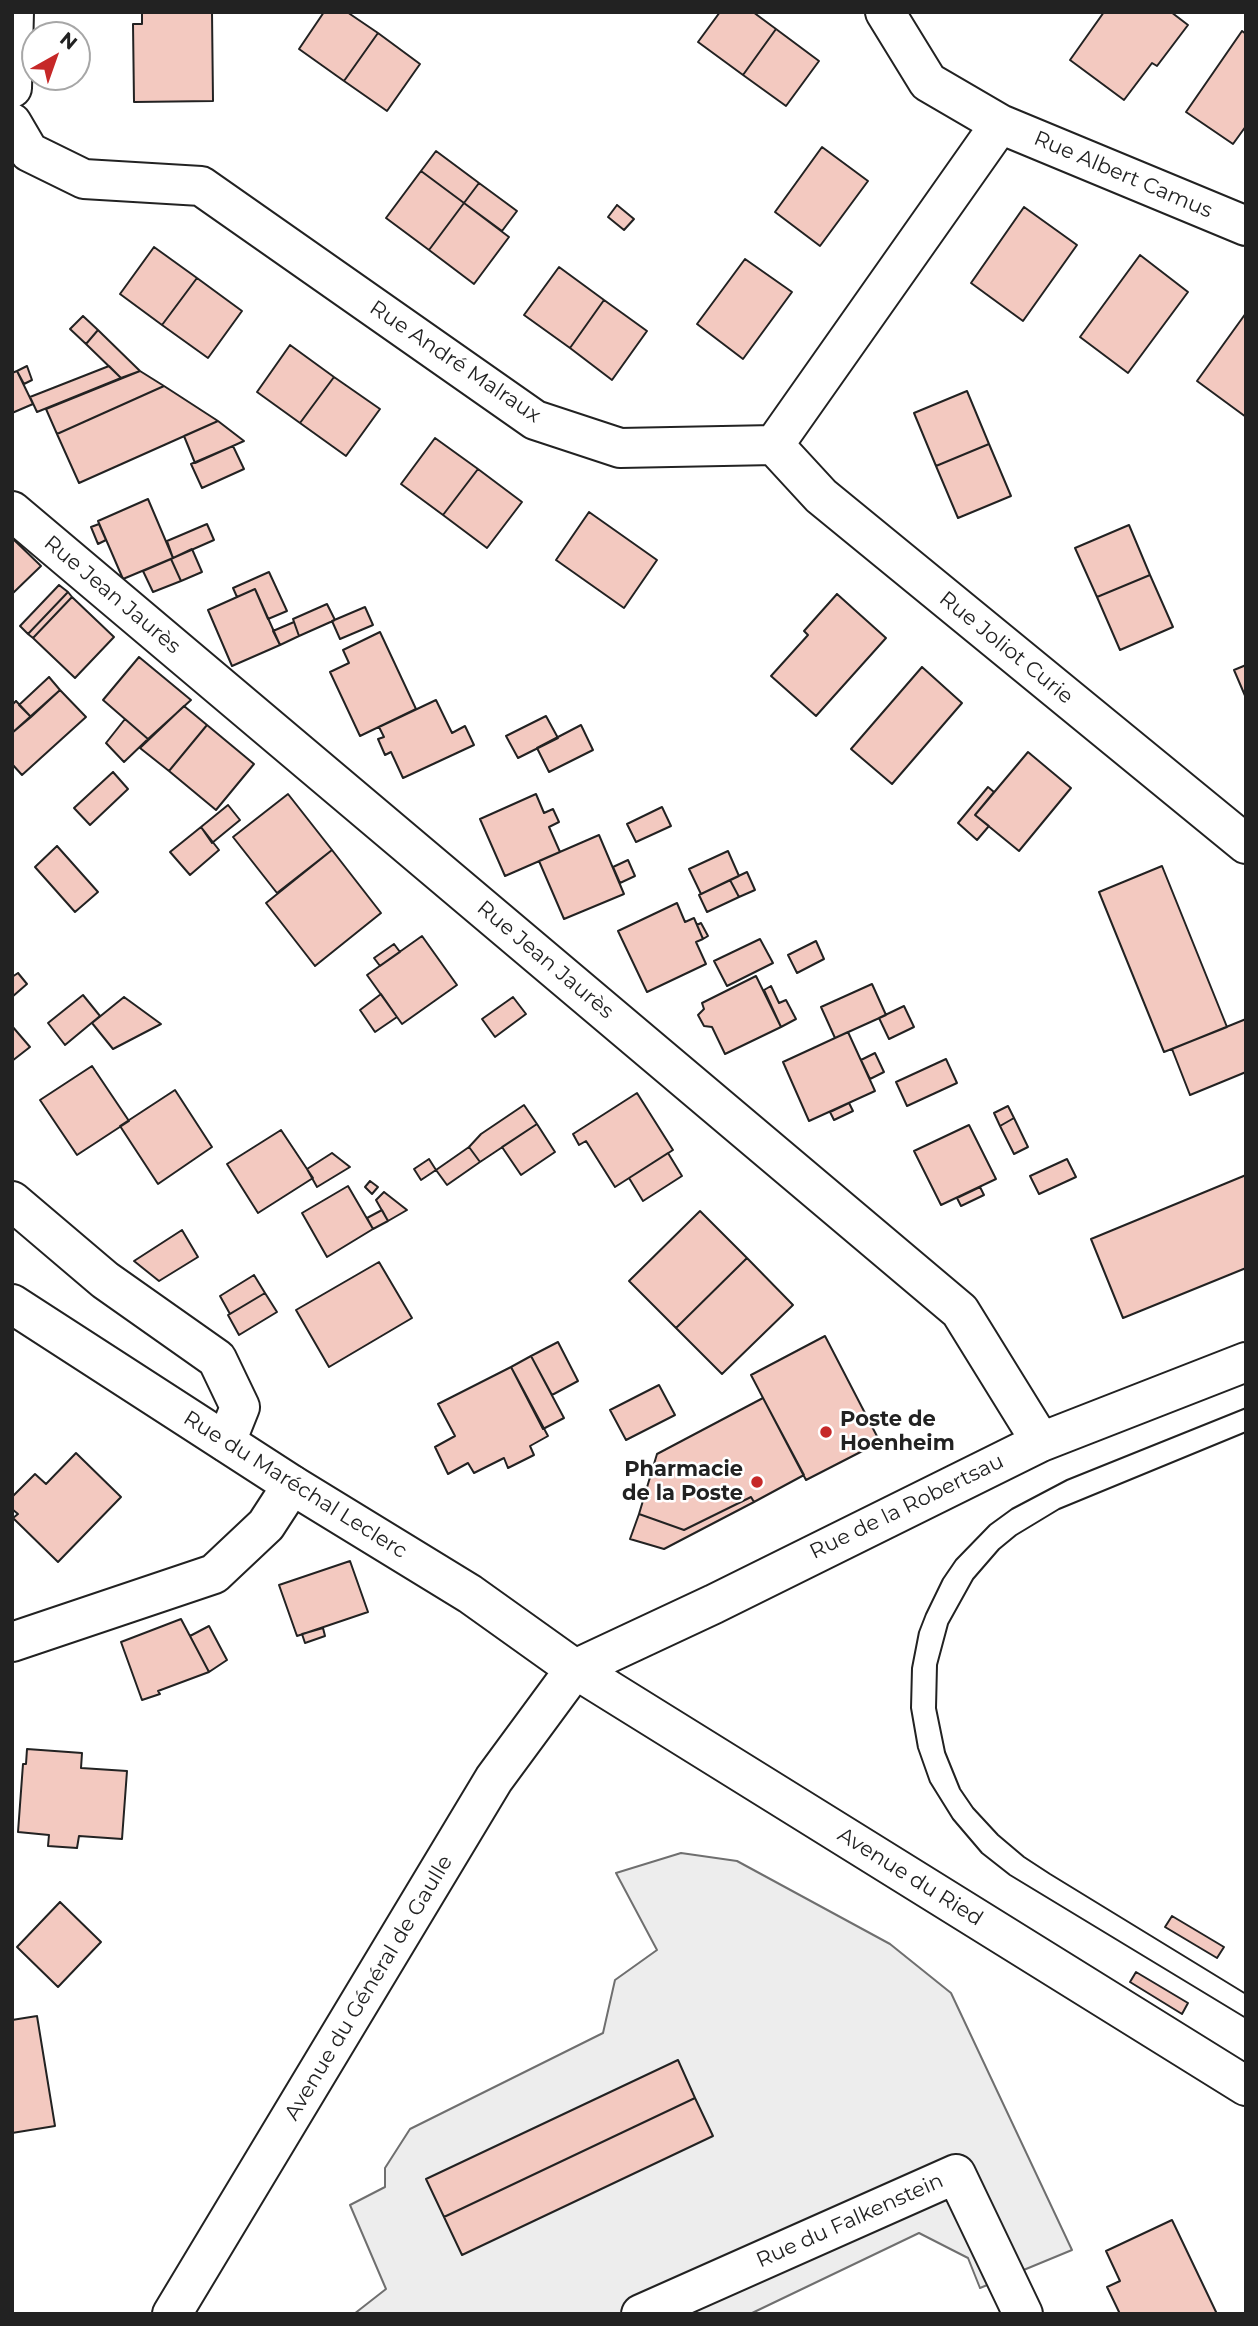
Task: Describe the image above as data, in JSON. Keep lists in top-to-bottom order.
{
  "streets": {
    "street": [
      "Rue Albert Camus",
      "Rue André Malraux",
      "Rue Jean Jaurès",
      "Rue Joliot Curie",
      "Rue du Maréchal Leclerc",
      "Rue de la Robertsau",
      "Avenue du Ried",
      "Avenue du Général de Gaulle",
      "Rue du Falkenstein"
    ]
  },
  "crossings": [
    ["Rue André Malraux", "Rue Joliot Curie"],
    ["Rue Jean Jaurès", "Rue de la Robertsau"],
    ["Rue du Maréchal Leclerc", "Rue de la Robertsau"],
    ["Rue du Maréchal Leclerc", "Avenue du Ried"],
    ["Rue du Maréchal Leclerc", "Avenue du Général de Gaulle"],
    ["Rue de la Robertsau", "Avenue du Ried"],
    ["Rue de la Robertsau", "Avenue du Général de Gaulle"],
    ["Avenue du Ried", "Avenue du Général de Gaulle"]
  ],
  "places": ["Poste de Hoenheim", "Pharmacie de la Poste"],
  "north": "top right"
}
